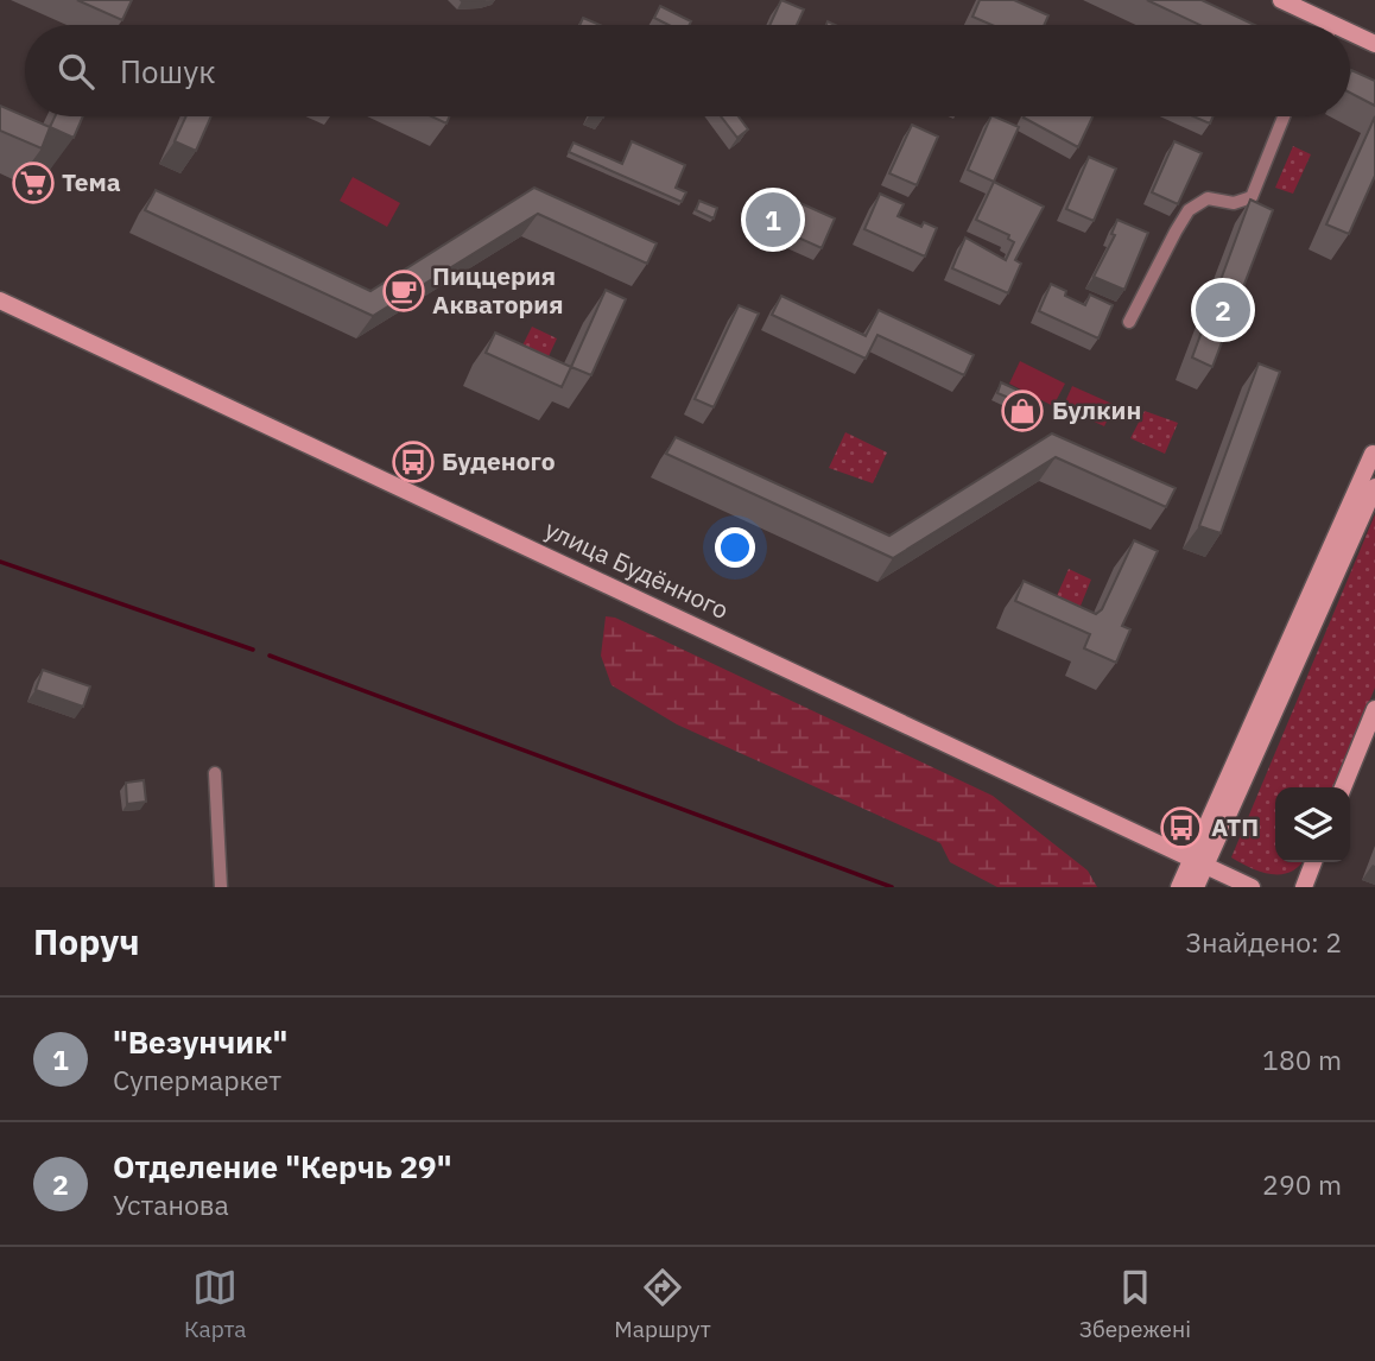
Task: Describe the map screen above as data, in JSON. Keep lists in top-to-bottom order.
{
  "streets": {
    "main road": ["улица Будённого"]
  },
  "places": {
    "supermarket": ["Тема"],
    "cafe": ["Пиццерия Акватория"],
    "shop": ["Булкин"],
    "bus stop": ["Буденого", "АТП"]
  },
  "page": {
    "search": "Пошук",
    "pins": ["1", "2"],
    "heading": ["Поруч", "Знайдено: 2"],
    "list": [
      {
        "mark": "1",
        "name": "\"Везунчик\"",
        "note": "Супермаркет",
        "value": "180 m"
      },
      {
        "mark": "2",
        "name": "Отделение \"Керчь 29\"",
        "note": "Установа",
        "value": "290 m"
      }
    ],
    "nav": ["Карта", "Маршрут", "Збережені"]
  }
}
